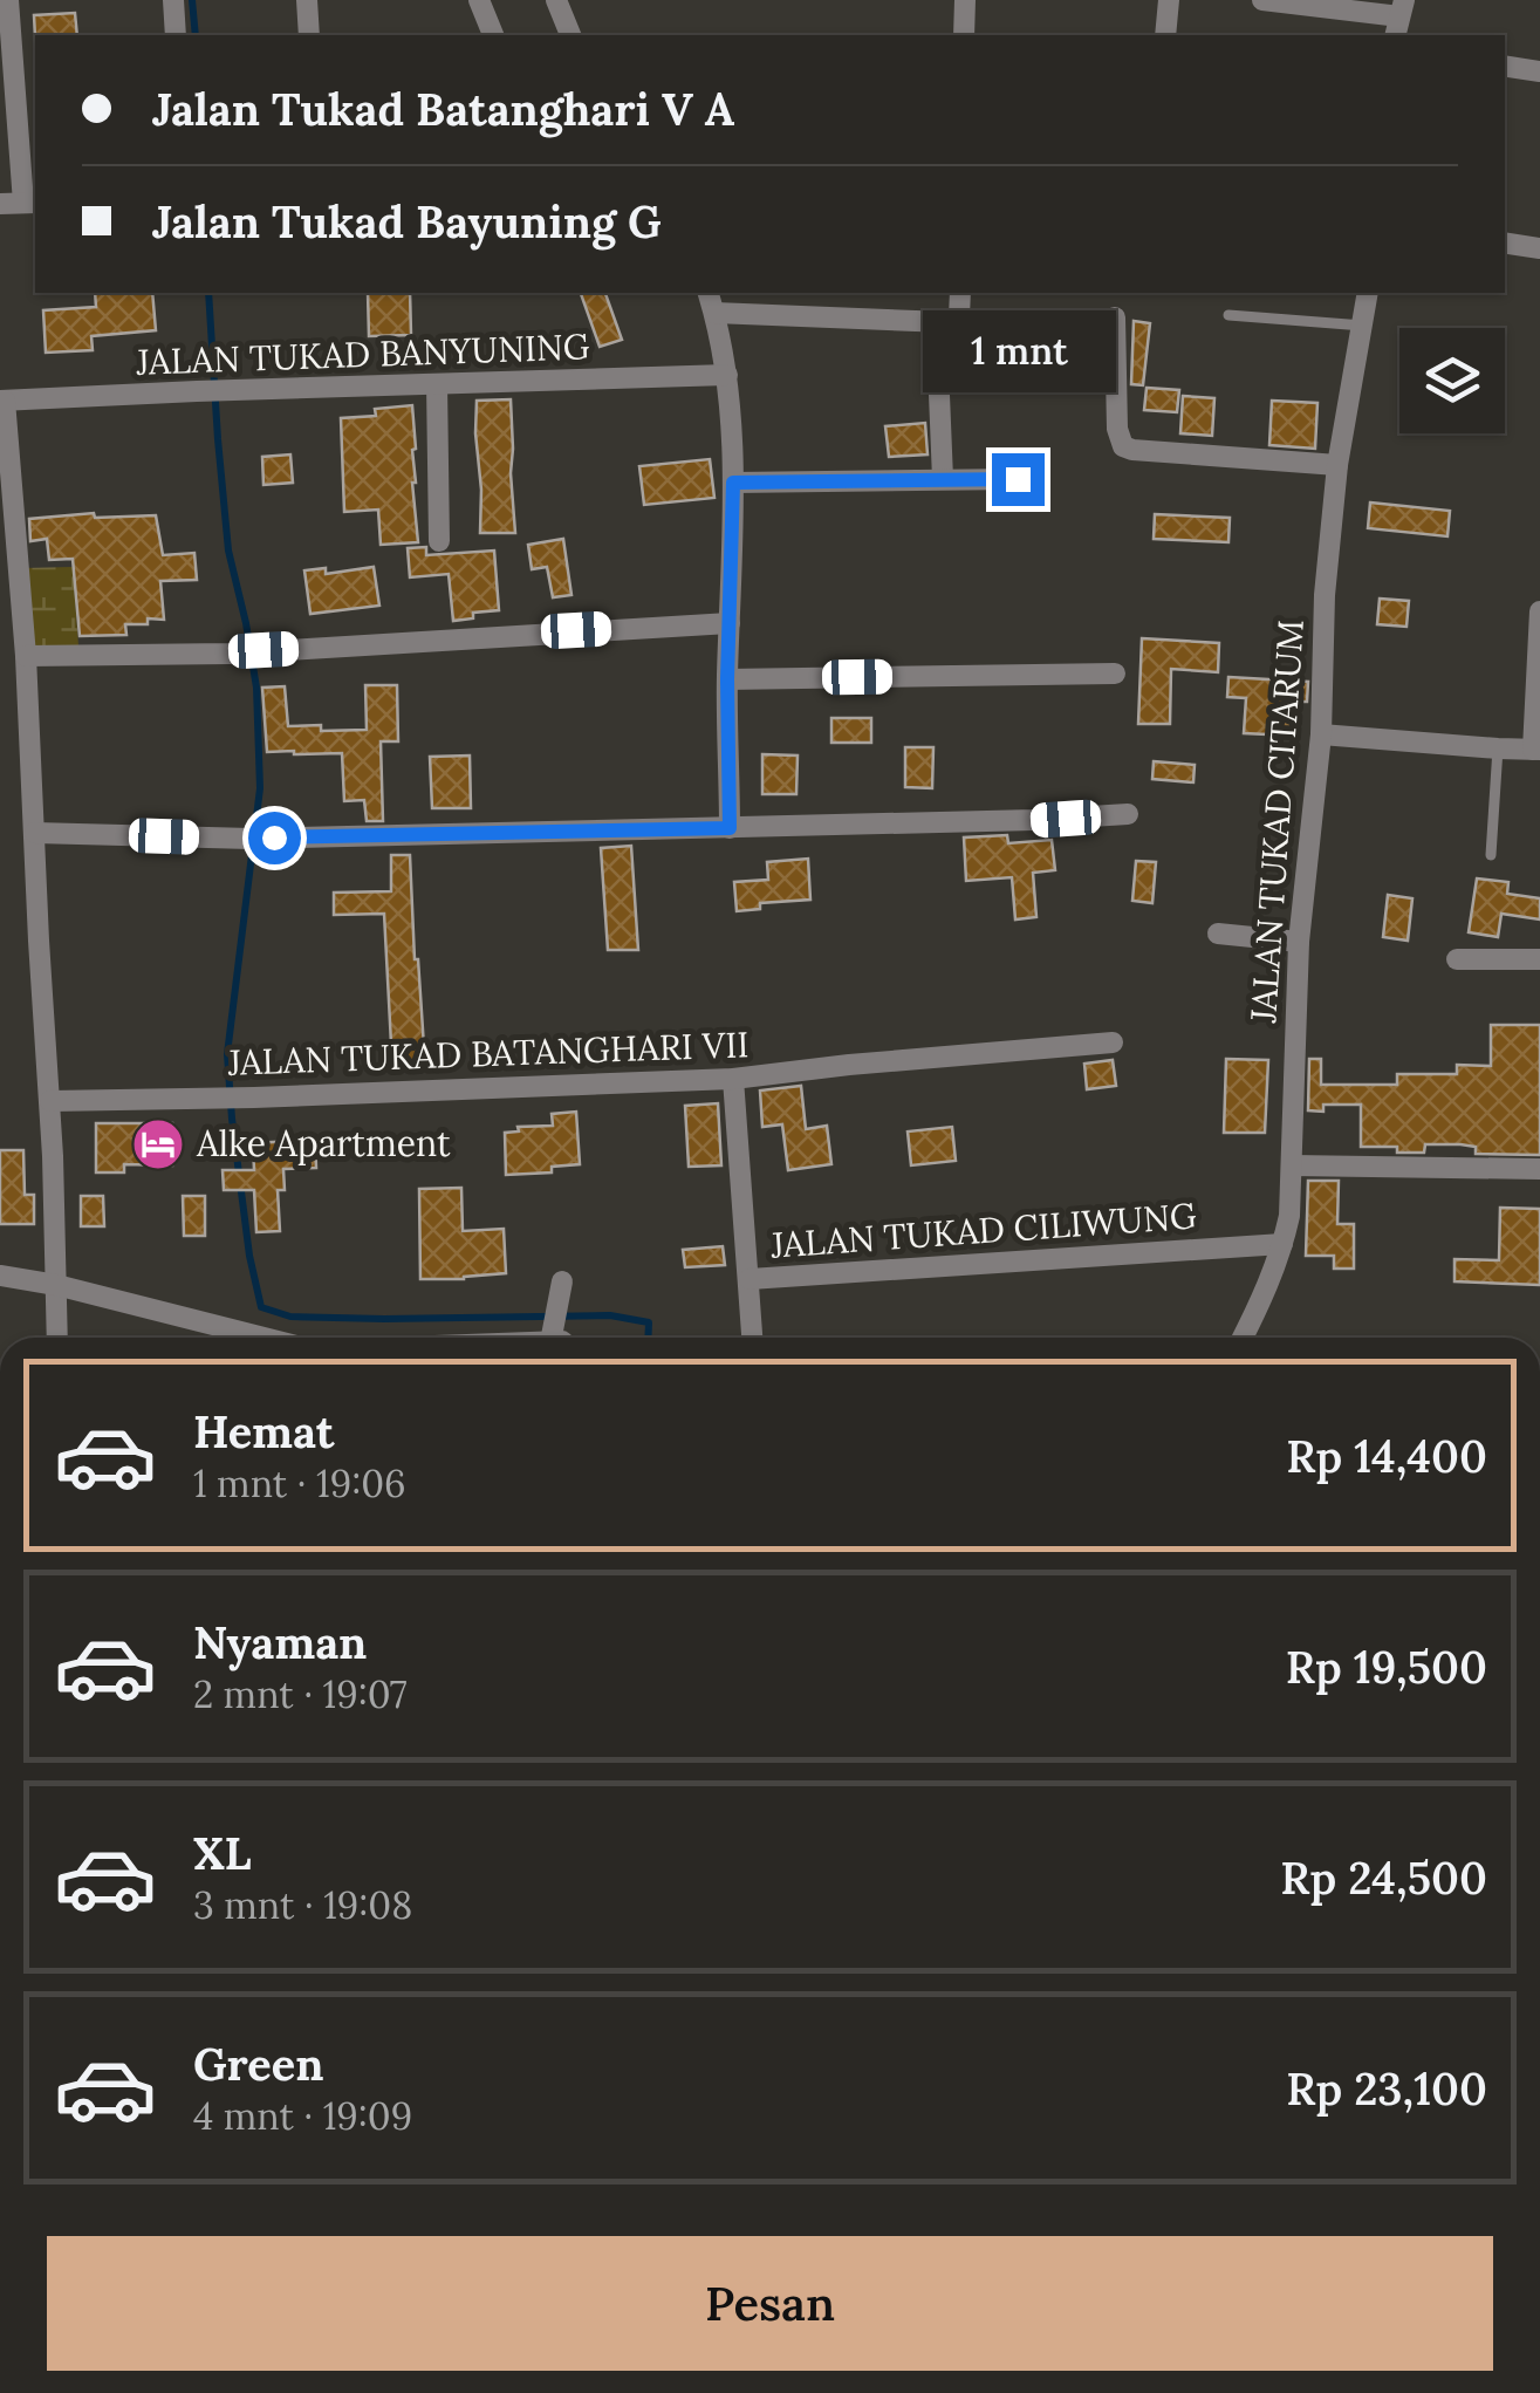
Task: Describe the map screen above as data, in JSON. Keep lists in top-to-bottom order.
{
  "streets": {
    "street": [
      "JALAN TUKAD BANYUNING",
      "JALAN TUKAD CITARUM",
      "JALAN TUKAD BATANGHARI VII",
      "JALAN TUKAD CILIWUNG"
    ]
  },
  "crossings": [
    ["JALAN TUKAD CITARUM", "JALAN TUKAD CILIWUNG"],
    ["JALAN TUKAD BATANGHARI VII", "JALAN TUKAD CILIWUNG"]
  ],
  "places": {
    "hotel": ["Alke Apartment"]
  },
  "page": {
    "banner": ["Jalan Tukad Batanghari V A", "Jalan Tukad Bayuning G"],
    "bubble": "1 mnt",
    "list": [
      {
        "name": "Hemat",
        "note": "1 mnt · 19:06",
        "value": "Rp 14,400"
      },
      {
        "name": "Nyaman",
        "note": "2 mnt · 19:07",
        "value": "Rp 19,500"
      },
      {
        "name": "XL",
        "note": "3 mnt · 19:08",
        "value": "Rp 24,500"
      },
      {
        "name": "Green",
        "note": "4 mnt · 19:09",
        "value": "Rp 23,100"
      }
    ],
    "buttons": "Pesan"
  }
}
